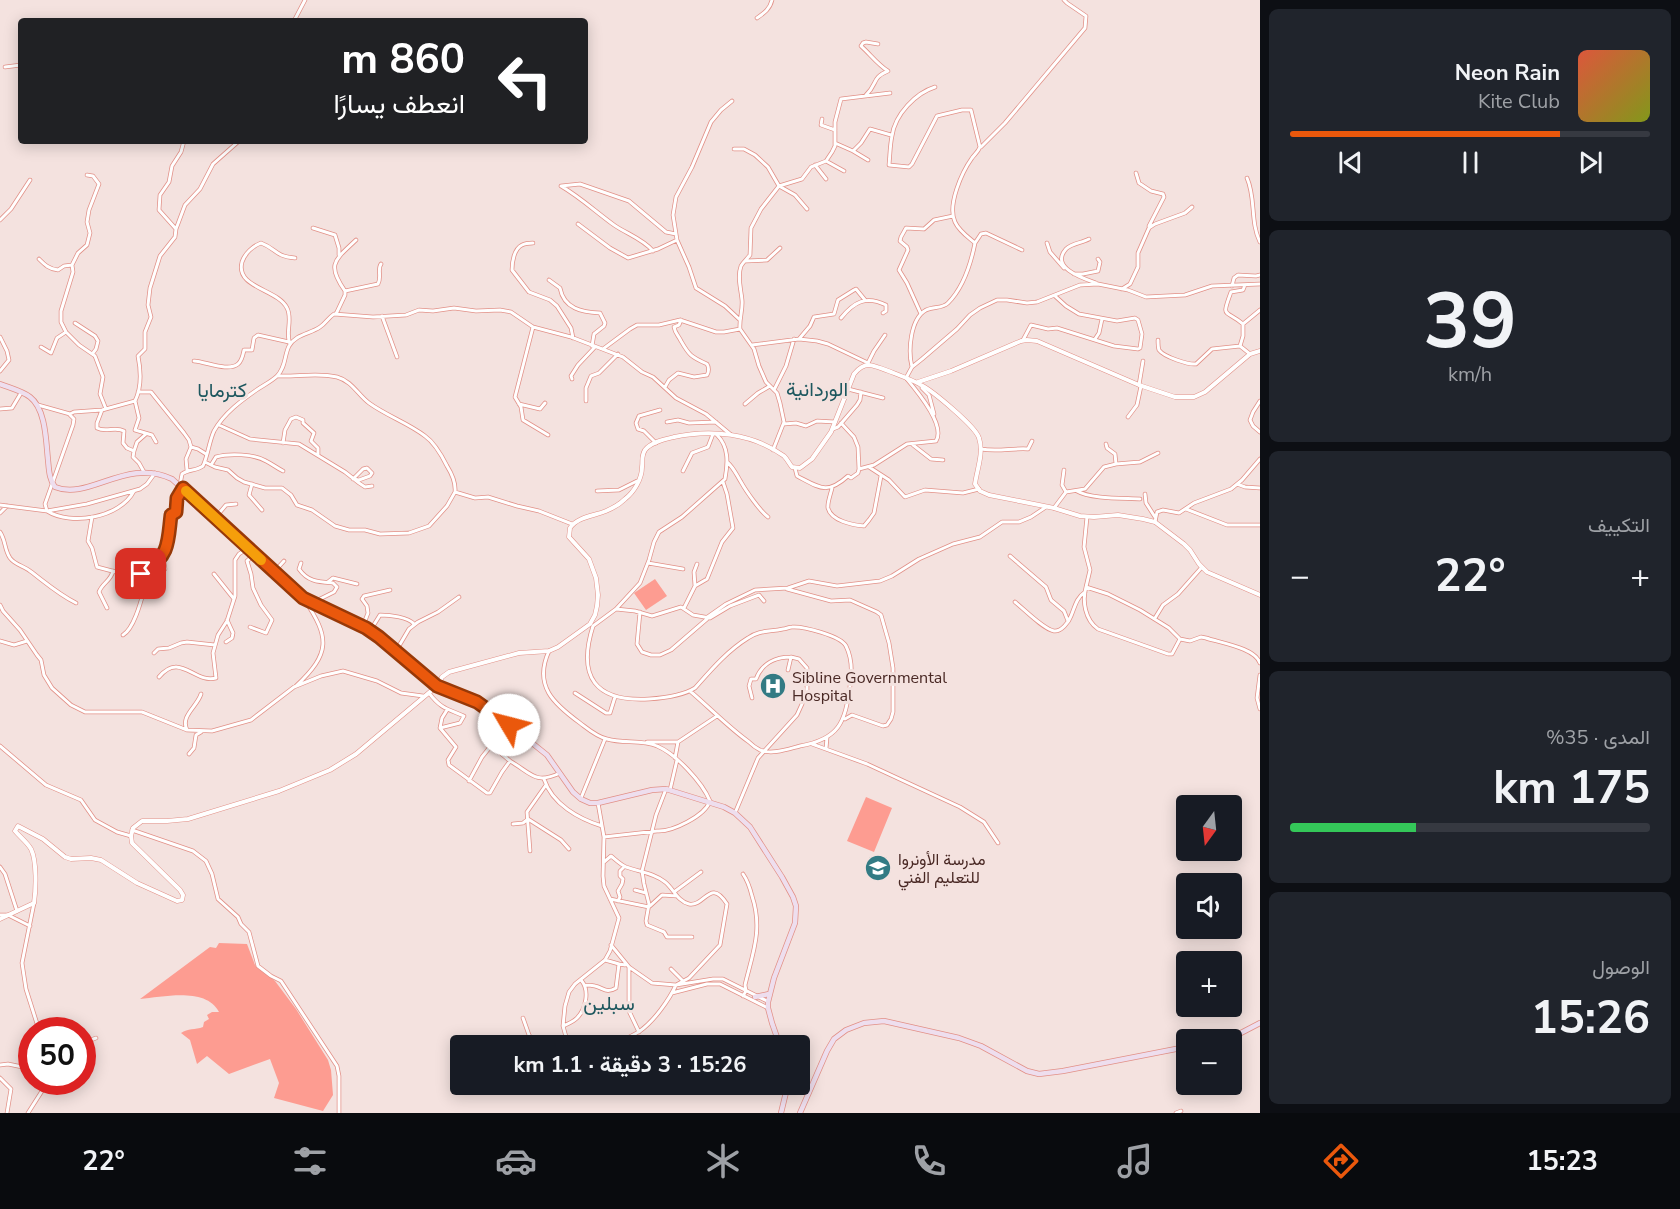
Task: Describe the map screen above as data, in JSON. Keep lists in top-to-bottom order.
{
  "districts": ["الوردانية", "كترمايا", "سبلين"],
  "places": {
    "hospital": ["Sibline Governmental Hospital"],
    "school or university": ["مدرسة الأونروا للتعليم الفني"]
  },
  "north": "bottom",
  "page": {
    "turn": ["860 m", "انعطف يسارًا"],
    "song": ["Neon Rain", "Kite Club"],
    "tile": [
      ["39", "km/h"],
      "التكييف",
      ["المدى · 35%", "175 km"],
      ["الوصول", "15:26"]
    ],
    "heat": ["−", "22°", "+"],
    "map_buttons": ["+", "−"],
    "limit": "50",
    "trip": "15:26 · 3 دقيقة · 1.1 km",
    "tabs": ["15:23", "22°"]
  }
}
